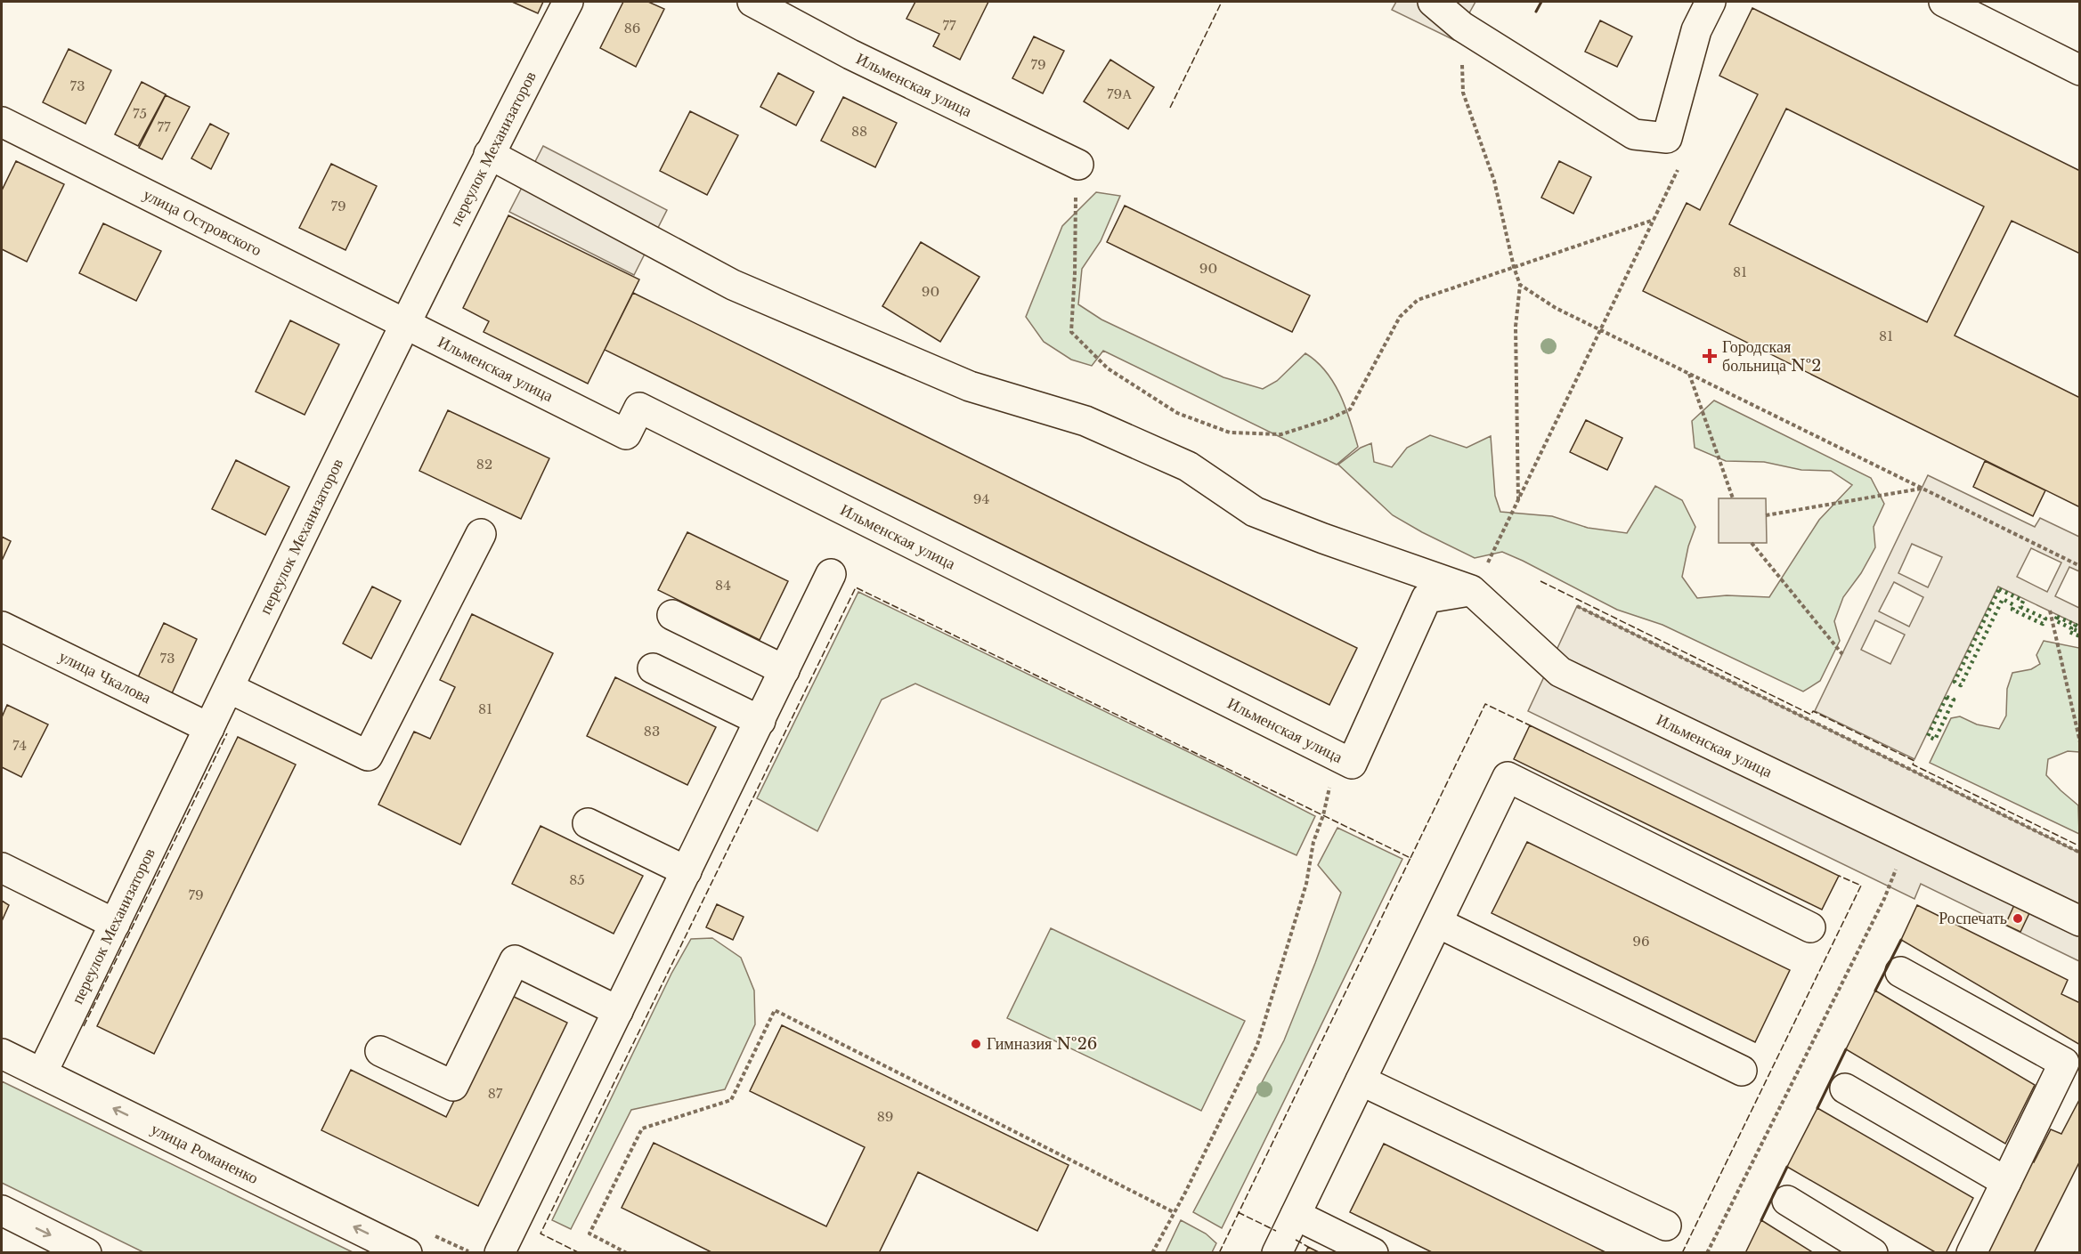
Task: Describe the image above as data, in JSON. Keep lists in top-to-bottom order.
{
  "streets": {
    "street": [
      "Ильменская улица",
      "переулок Механизаторов",
      "улица Островского",
      "улица Чкалова",
      "улица Романенко"
    ]
  },
  "crossings": [
    ["Ильменская улица", "переулок Механизаторов"],
    ["Ильменская улица", "улица Островского"],
    ["переулок Механизаторов", "улица Островского"],
    ["переулок Механизаторов", "улица Чкалова"],
    ["переулок Механизаторов", "улица Романенко"]
  ],
  "one_way": ["улица Романенко"],
  "places": {
    "health": ["Городская больница №2"],
    "other": ["Роспечать", "Гимназия №26"]
  },
  "house_numbers": [
    "77",
    "86",
    "79",
    "73",
    "79А",
    "75",
    "77",
    "88",
    "79",
    "90",
    "81",
    "90",
    "81",
    "82",
    "94",
    "84",
    "73",
    "81",
    "83",
    "74",
    "85",
    "79",
    "96",
    "87",
    "89"
  ]
}
